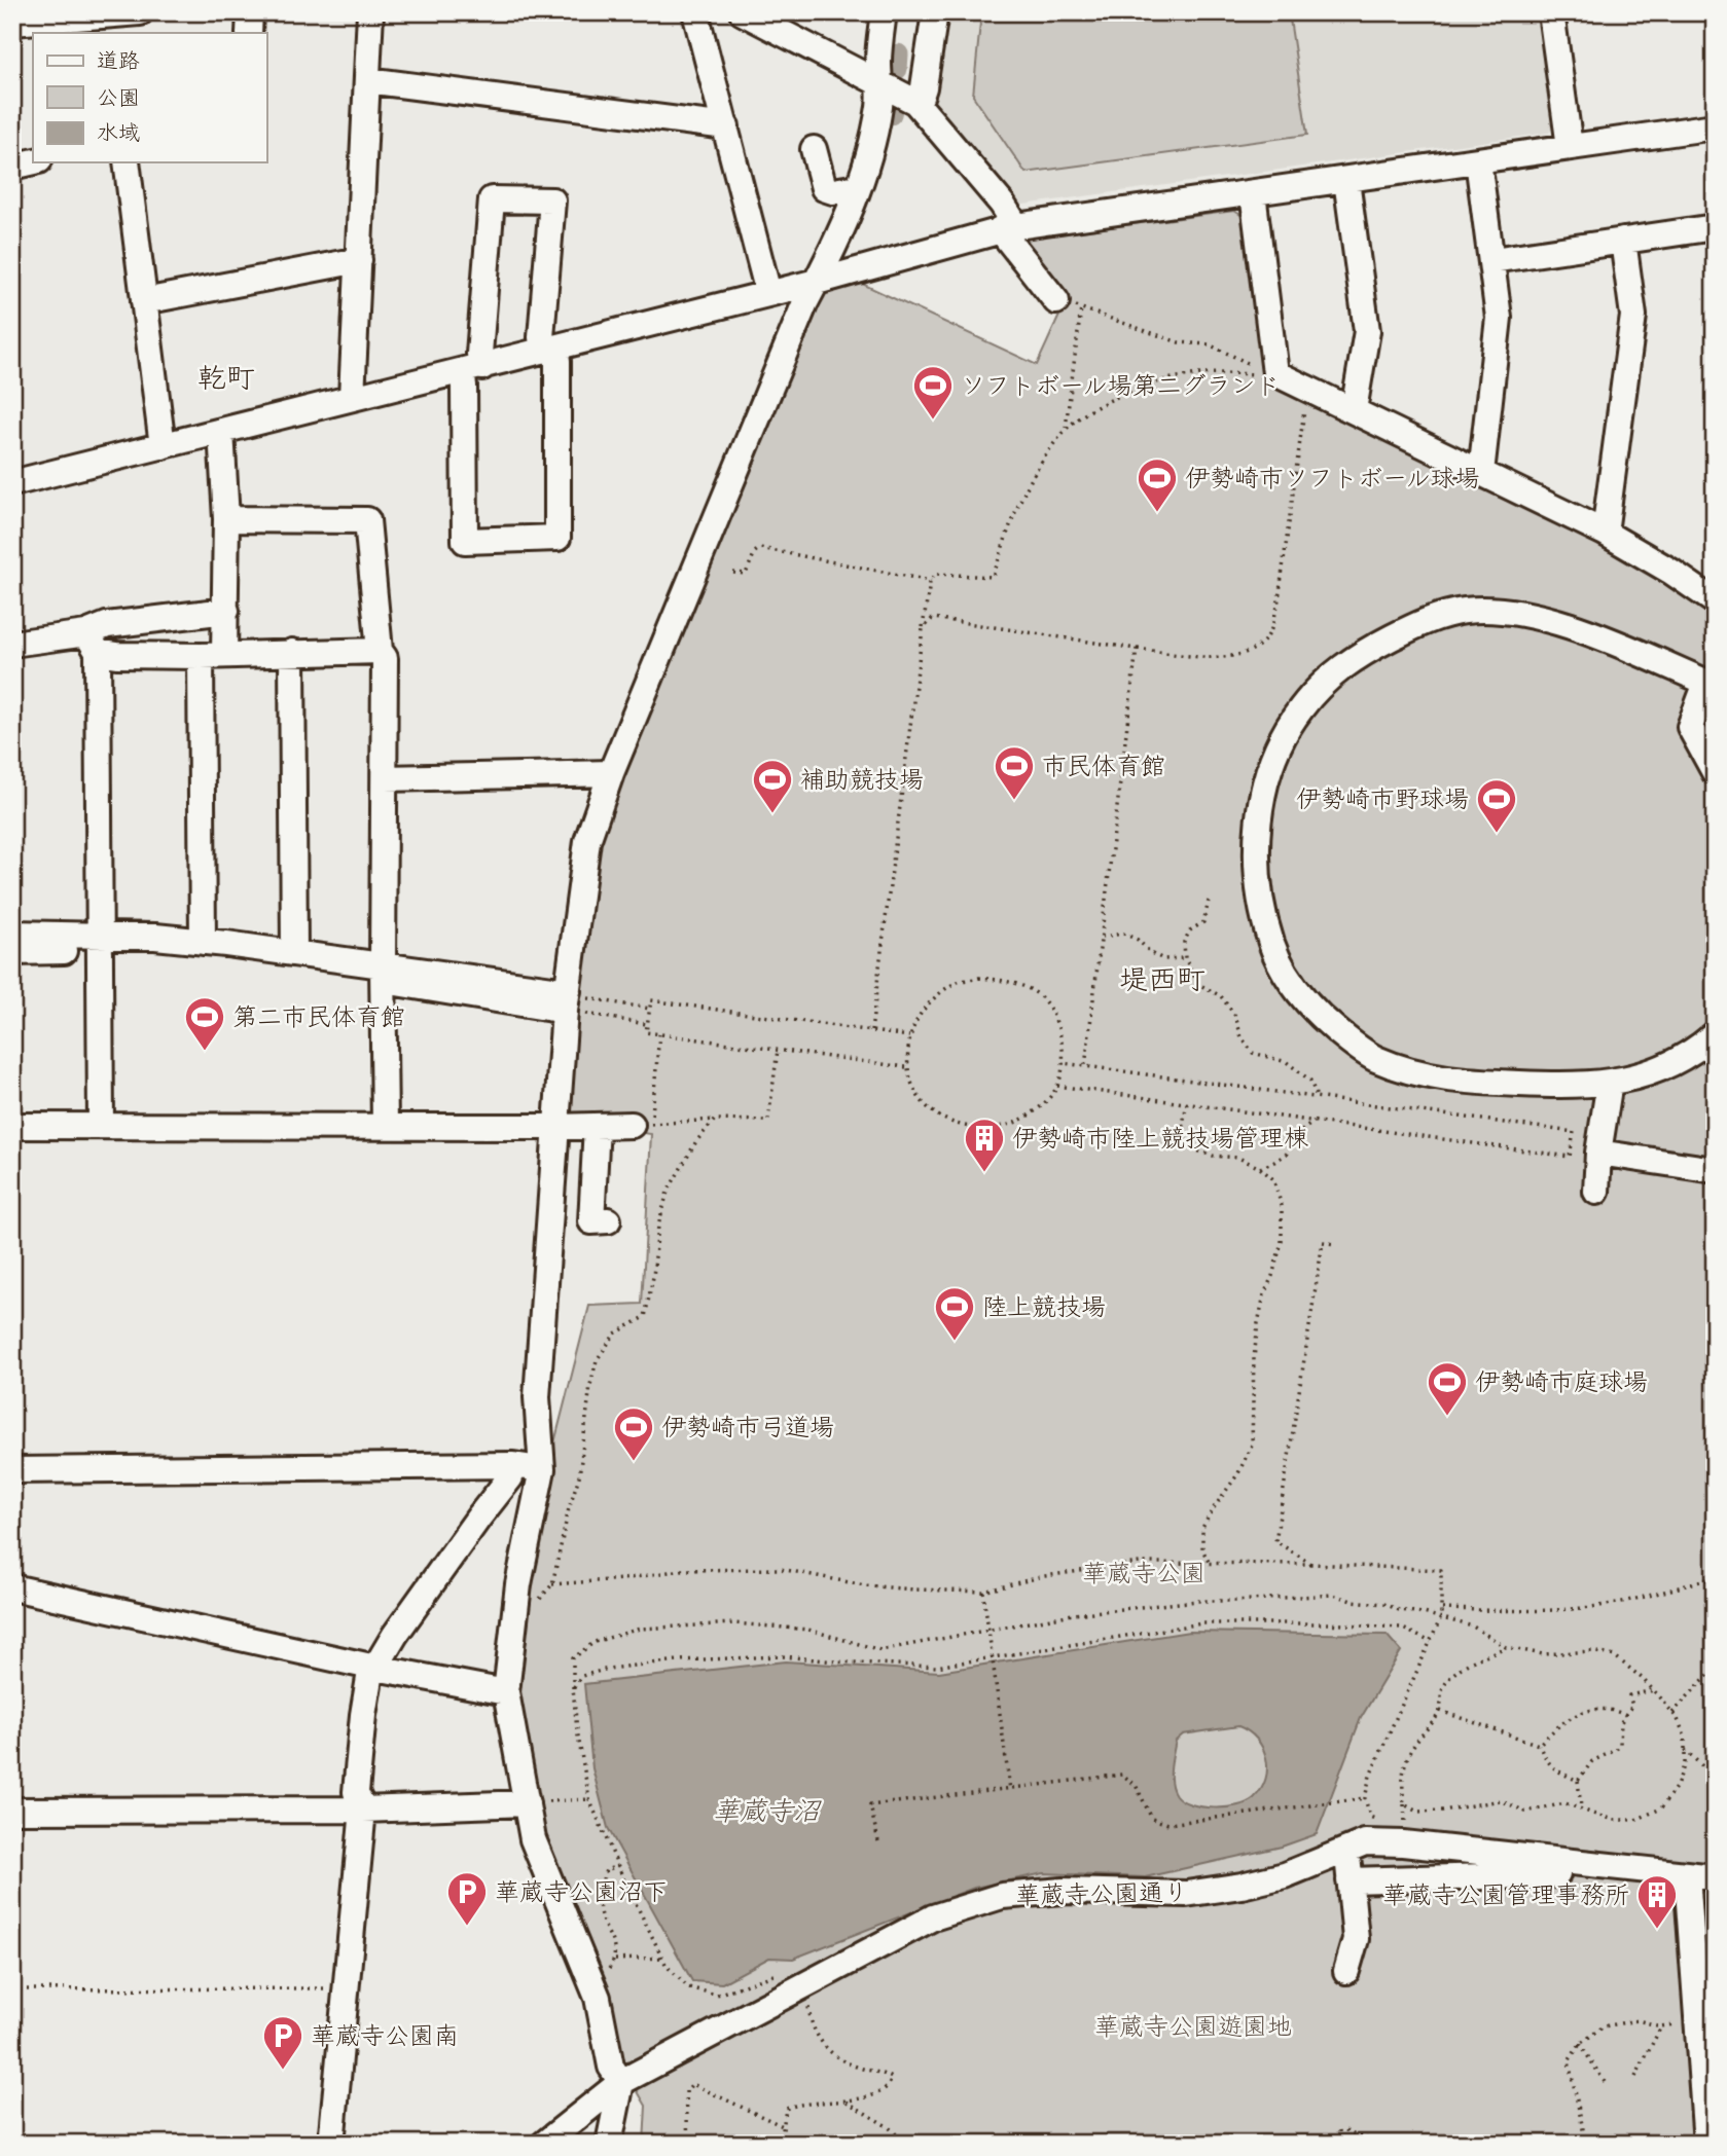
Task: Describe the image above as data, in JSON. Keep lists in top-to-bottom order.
{
  "streets": {
    "street": ["華蔵寺公園通り"]
  },
  "districts": ["乾町", "堤西町"],
  "water": ["華蔵寺沼"],
  "parks": ["華蔵寺公園", "華蔵寺公園遊園地"],
  "places": {
    "sports": [
      "ソフトボール場第二グランド",
      "伊勢崎市ソフトボール球場",
      "市民体育館",
      "補助競技場",
      "伊勢崎市野球場",
      "第二市民体育館",
      "陸上競技場",
      "伊勢崎市庭球場",
      "伊勢崎市弓道場"
    ],
    "building": ["伊勢崎市陸上競技場管理棟", "華蔵寺公園管理事務所"],
    "parking": ["華蔵寺公園沼下", "華蔵寺公園南"]
  },
  "legend": ["道路", "公園", "水域"]
}
